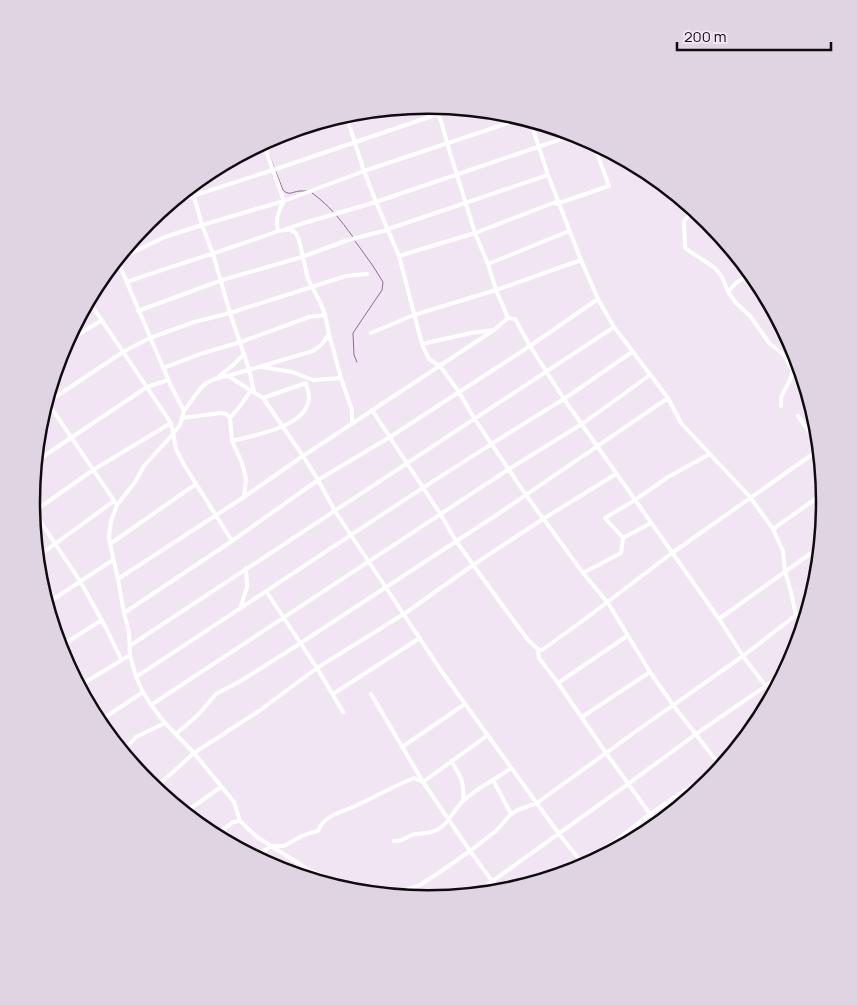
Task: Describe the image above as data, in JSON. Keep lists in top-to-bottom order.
{
  "scale_bar": "200 m"
}
